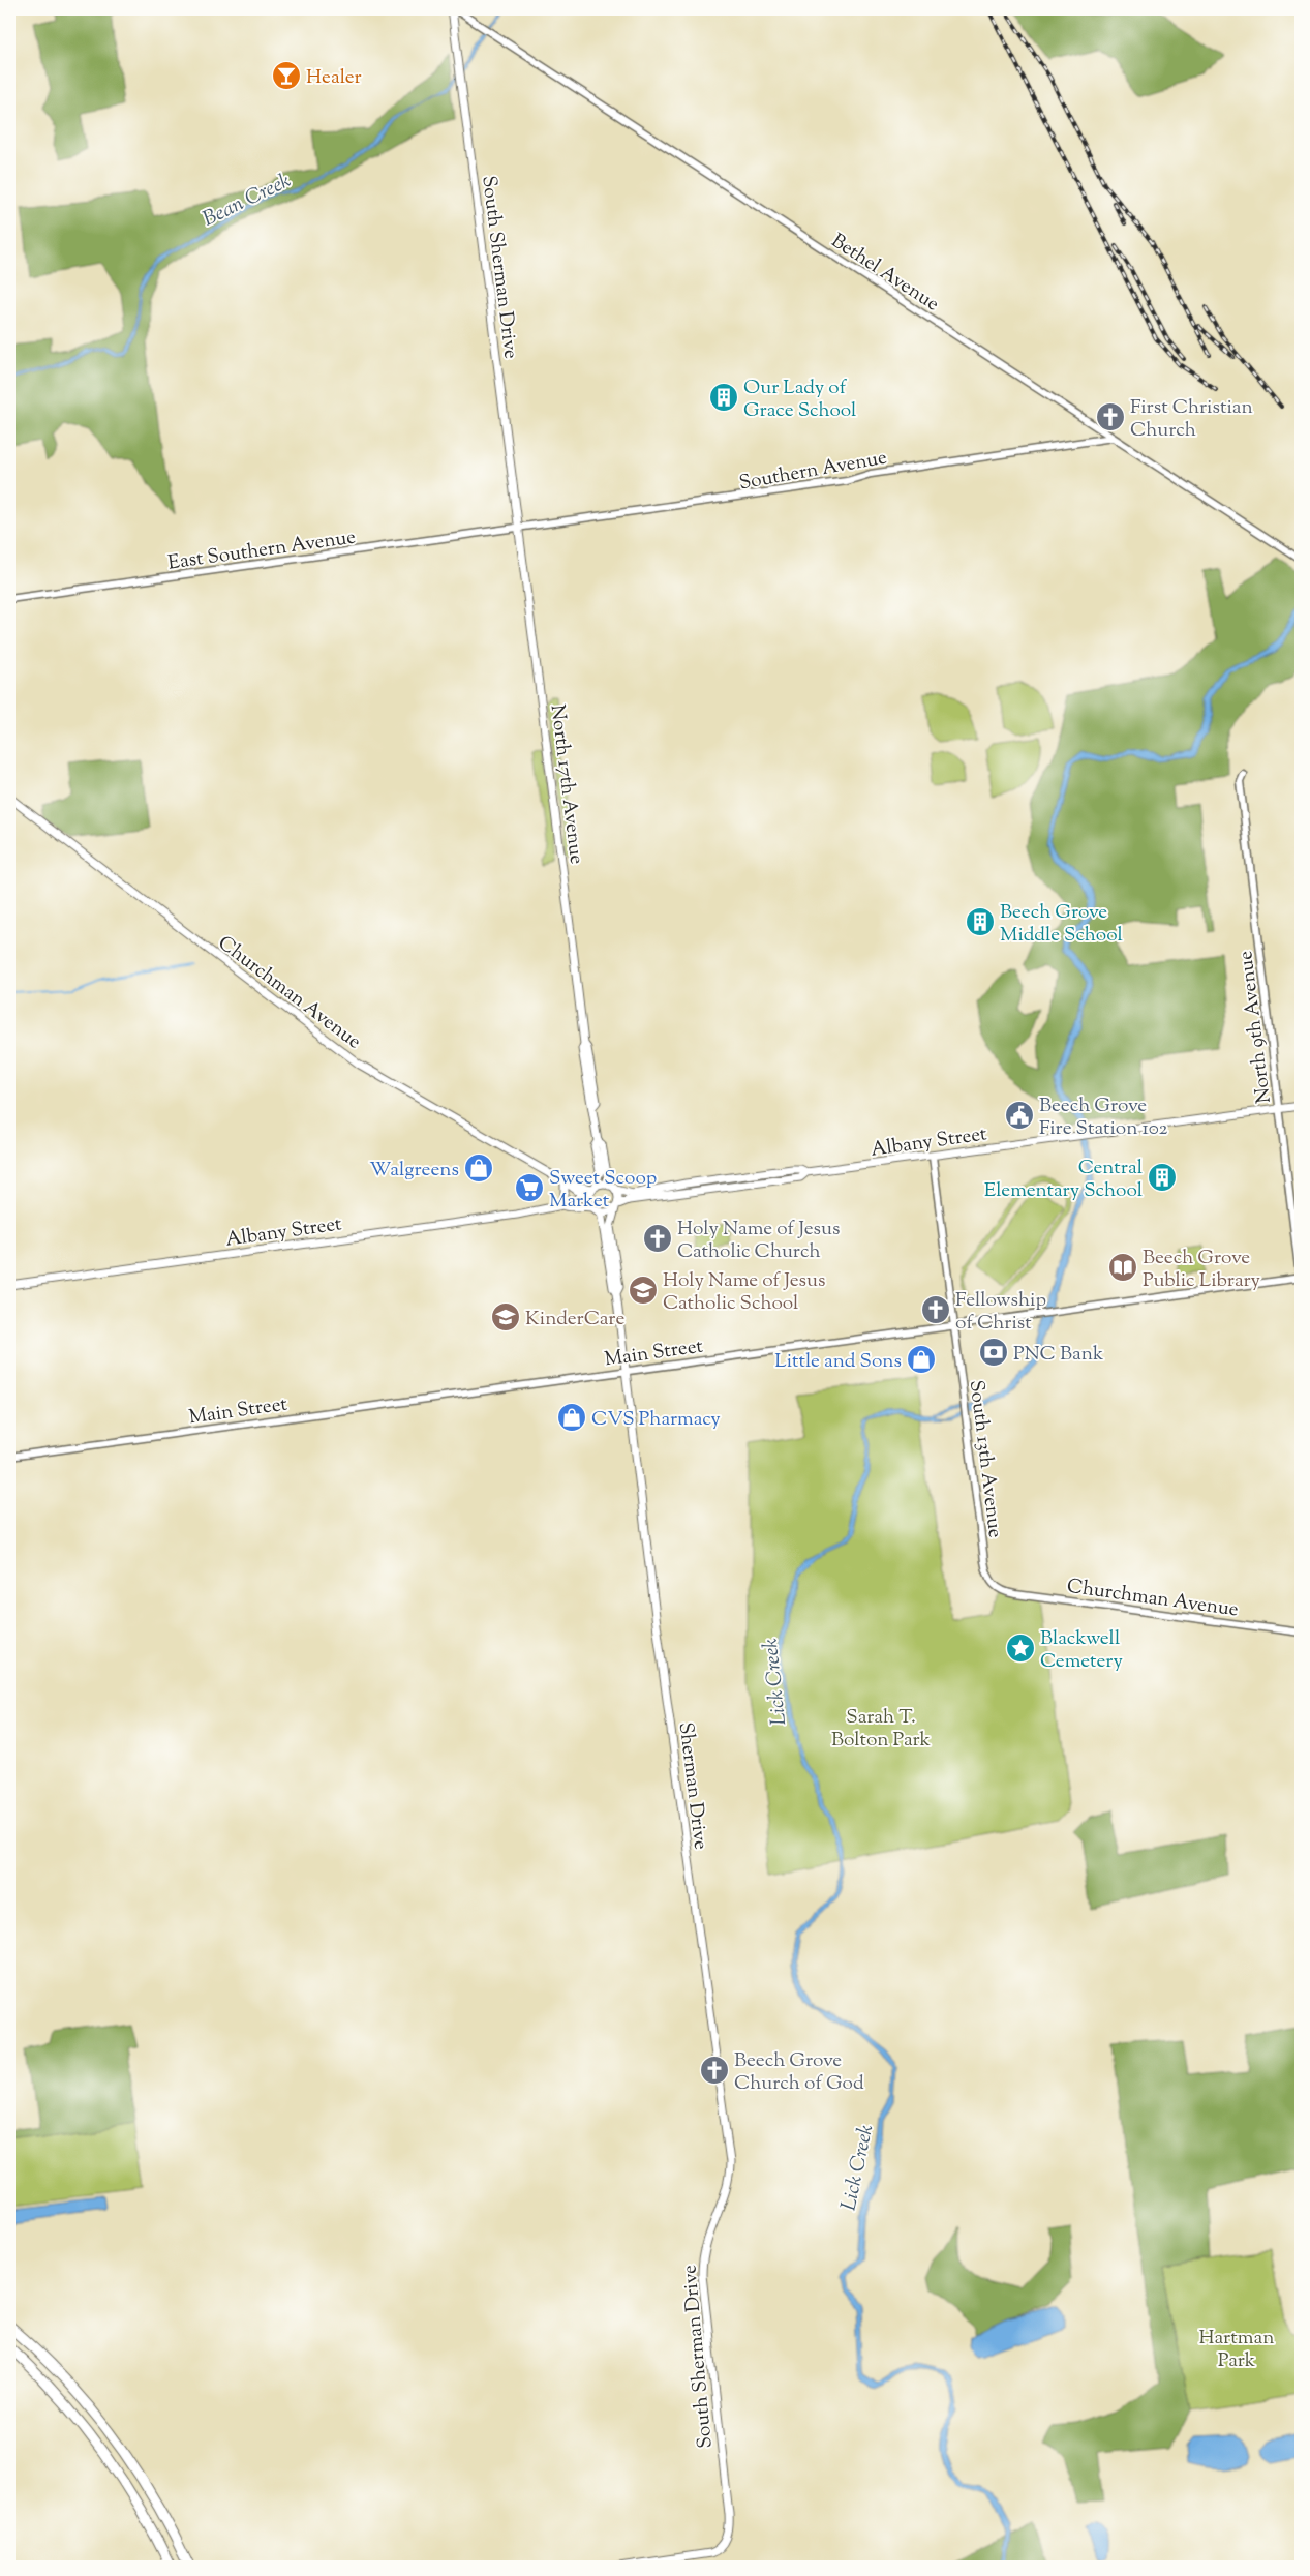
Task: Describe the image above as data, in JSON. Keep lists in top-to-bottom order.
{
  "streets": {
    "main road": [
      "South Sherman Drive",
      "North 17th Avenue",
      "Churchman Avenue",
      "Albany Street",
      "Sherman Drive"
    ],
    "street": [
      "Bethel Avenue",
      "Southern Avenue",
      "East Southern Avenue",
      "North 9th Avenue",
      "Main Street",
      "South 13th Avenue"
    ]
  },
  "crossings": [
    ["South Sherman Drive", "Bethel Avenue"],
    ["South Sherman Drive", "Southern Avenue"],
    ["South Sherman Drive", "East Southern Avenue"],
    ["South Sherman Drive", "North 17th Avenue"],
    ["South Sherman Drive", "Sherman Drive"],
    ["Bethel Avenue", "Southern Avenue"],
    ["Southern Avenue", "East Southern Avenue"],
    ["Southern Avenue", "North 17th Avenue"],
    ["East Southern Avenue", "North 17th Avenue"],
    ["North 17th Avenue", "Churchman Avenue"],
    ["North 17th Avenue", "Albany Street"],
    ["Churchman Avenue", "Albany Street"],
    ["Churchman Avenue", "South 13th Avenue"],
    ["North 9th Avenue", "Albany Street"],
    ["North 9th Avenue", "Main Street"],
    ["Albany Street", "South 13th Avenue"],
    ["Main Street", "South 13th Avenue"],
    ["Main Street", "Sherman Drive"]
  ],
  "water": ["Bean Creek", "Lick Creek"],
  "parks": ["Sarah T. Bolton Park", "Hartman Park"],
  "places": {
    "bar": ["Healer"],
    "building": ["Our Lady of Grace School", "Beech Grove Middle School", "Central Elementary School"],
    "church": [
      "First Christian Church",
      "Holy Name of Jesus Catholic Church",
      "Fellowship of Christ",
      "Beech Grove Church of God"
    ],
    "public building": ["Beech Grove Fire Station 102"],
    "shop": ["Walgreens", "Little and Sons", "CVS Pharmacy"],
    "supermarket": ["Sweet Scoop Market"],
    "library": ["Beech Grove Public Library"],
    "school or university": ["Holy Name of Jesus Catholic School", "KinderCare"],
    "bank": ["PNC Bank"],
    "place": ["Blackwell Cemetery"]
  }
}
